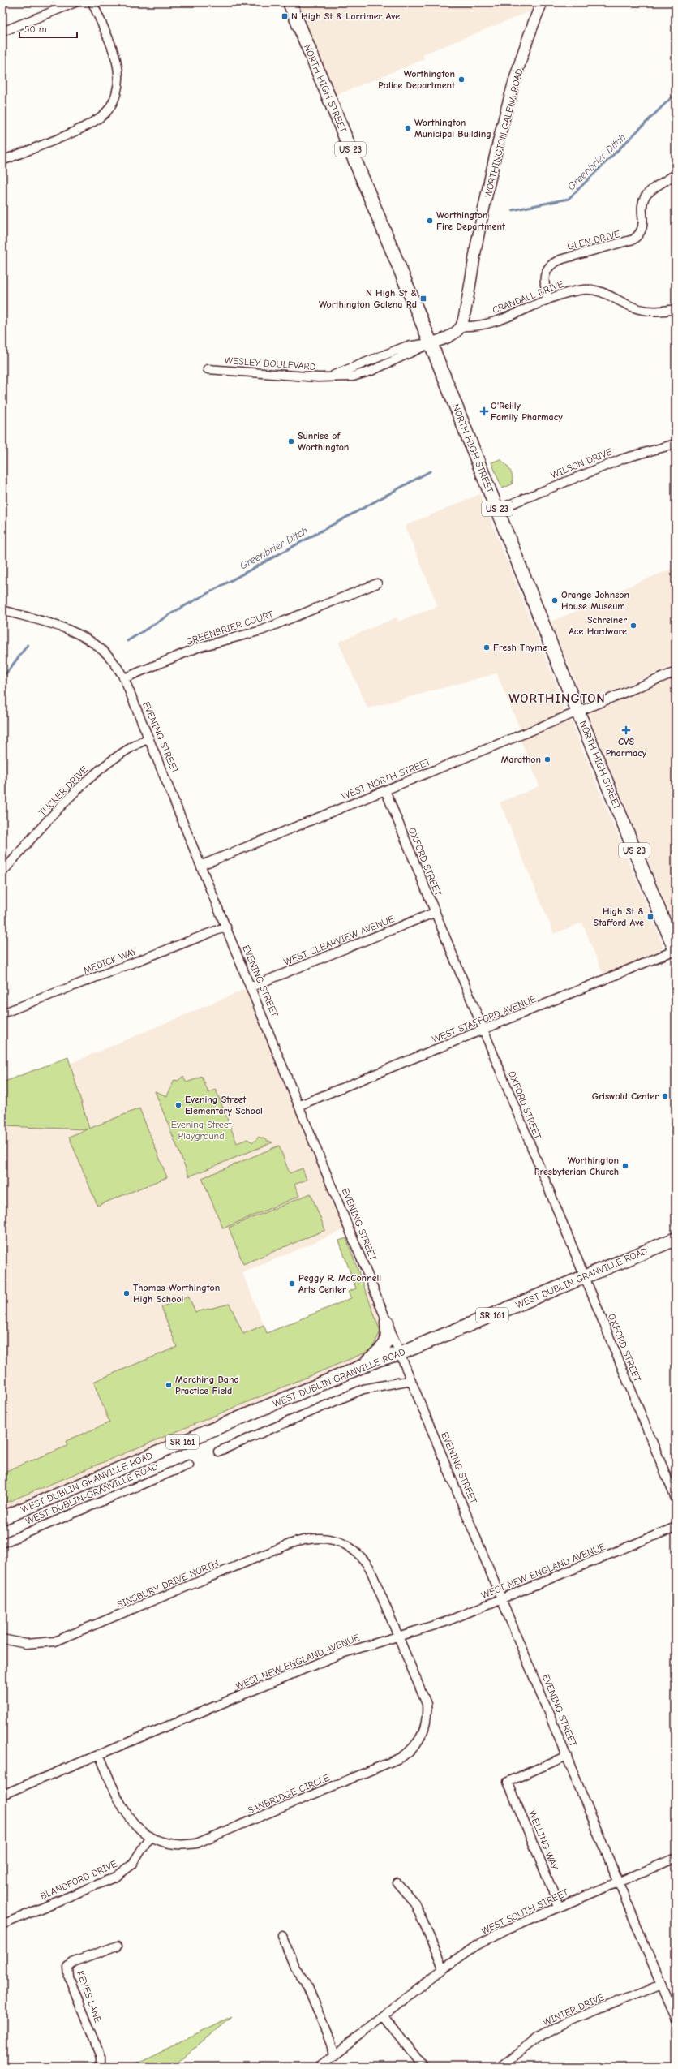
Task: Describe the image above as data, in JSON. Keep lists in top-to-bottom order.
{
  "streets": {
    "main road": [
      "NORTH HIGH STREET",
      "US 23",
      "WEST DUBLIN GRANVILLE ROAD",
      "SR 161"
    ],
    "street": [
      "WORTHINGTON GALENA ROAD",
      "GLEN DRIVE",
      "CRANDALL DRIVE",
      "WESLEY BOULEVARD",
      "WILSON DRIVE",
      "GREENBRIER COURT",
      "EVENING STREET",
      "WEST NORTH STREET",
      "TUCKER DRIVE",
      "OXFORD STREET",
      "WEST CLEARVIEW AVENUE",
      "MEDICK WAY",
      "WEST STAFFORD AVENUE",
      "WEST DUBLIN-GRANVILLE ROAD",
      "WEST NEW ENGLAND AVENUE",
      "SINSBURY DRIVE NORTH",
      "SANBRIDGE CIRCLE",
      "WELLING WAY",
      "BLANDFORD DRIVE",
      "WEST SOUTH STREET",
      "KEYES LANE",
      "WINTER DRIVE"
    ]
  },
  "crossings": [
    ["NORTH HIGH STREET", "WESLEY BOULEVARD"],
    ["NORTH HIGH STREET", "WILSON DRIVE"],
    ["NORTH HIGH STREET", "WEST NORTH STREET"],
    ["NORTH HIGH STREET", "WEST STAFFORD AVENUE"],
    ["WORTHINGTON GALENA ROAD", "CRANDALL DRIVE"],
    ["GLEN DRIVE", "CRANDALL DRIVE"],
    ["GREENBRIER COURT", "EVENING STREET"],
    ["EVENING STREET", "WEST NORTH STREET"],
    ["EVENING STREET", "TUCKER DRIVE"],
    ["EVENING STREET", "WEST CLEARVIEW AVENUE"],
    ["EVENING STREET", "MEDICK WAY"],
    ["EVENING STREET", "WEST STAFFORD AVENUE"],
    ["EVENING STREET", "WEST DUBLIN GRANVILLE ROAD"],
    ["EVENING STREET", "WEST NEW ENGLAND AVENUE"],
    ["EVENING STREET", "WELLING WAY"],
    ["EVENING STREET", "WEST SOUTH STREET"],
    ["EVENING STREET", "WINTER DRIVE"],
    ["WEST NORTH STREET", "OXFORD STREET"],
    ["OXFORD STREET", "WEST CLEARVIEW AVENUE"],
    ["OXFORD STREET", "WEST STAFFORD AVENUE"],
    ["OXFORD STREET", "WEST DUBLIN GRANVILLE ROAD"],
    ["WEST NEW ENGLAND AVENUE", "SINSBURY DRIVE NORTH"],
    ["WEST NEW ENGLAND AVENUE", "SANBRIDGE CIRCLE"],
    ["SINSBURY DRIVE NORTH", "SANBRIDGE CIRCLE"],
    ["SANBRIDGE CIRCLE", "BLANDFORD DRIVE"],
    ["WELLING WAY", "WEST SOUTH STREET"]
  ],
  "districts": ["WORTHINGTON"],
  "water": ["Greenbrier Ditch"],
  "parks": ["Evening Street Playground"],
  "places": {
    "transit": ["N High St & Larrimer Ave", "N High St & Worthington Galena Rd", "High St & Stafford Ave"],
    "other": [
      "Worthington Police Department",
      "Worthington Municipal Building",
      "Worthington Fire Department",
      "Sunrise of Worthington",
      "Orange Johnson House Museum",
      "Schreiner Ace Hardware",
      "Fresh Thyme",
      "Marathon",
      "Griswold Center",
      "Evening Street Elementary School",
      "Worthington Presbyterian Church",
      "Peggy R. McConnell Arts Center",
      "Thomas Worthington High School",
      "Marching Band Practice Field"
    ],
    "health": ["O'Reilly Family Pharmacy", "CVS Pharmacy"]
  },
  "scale_bar": "50 m"
}
